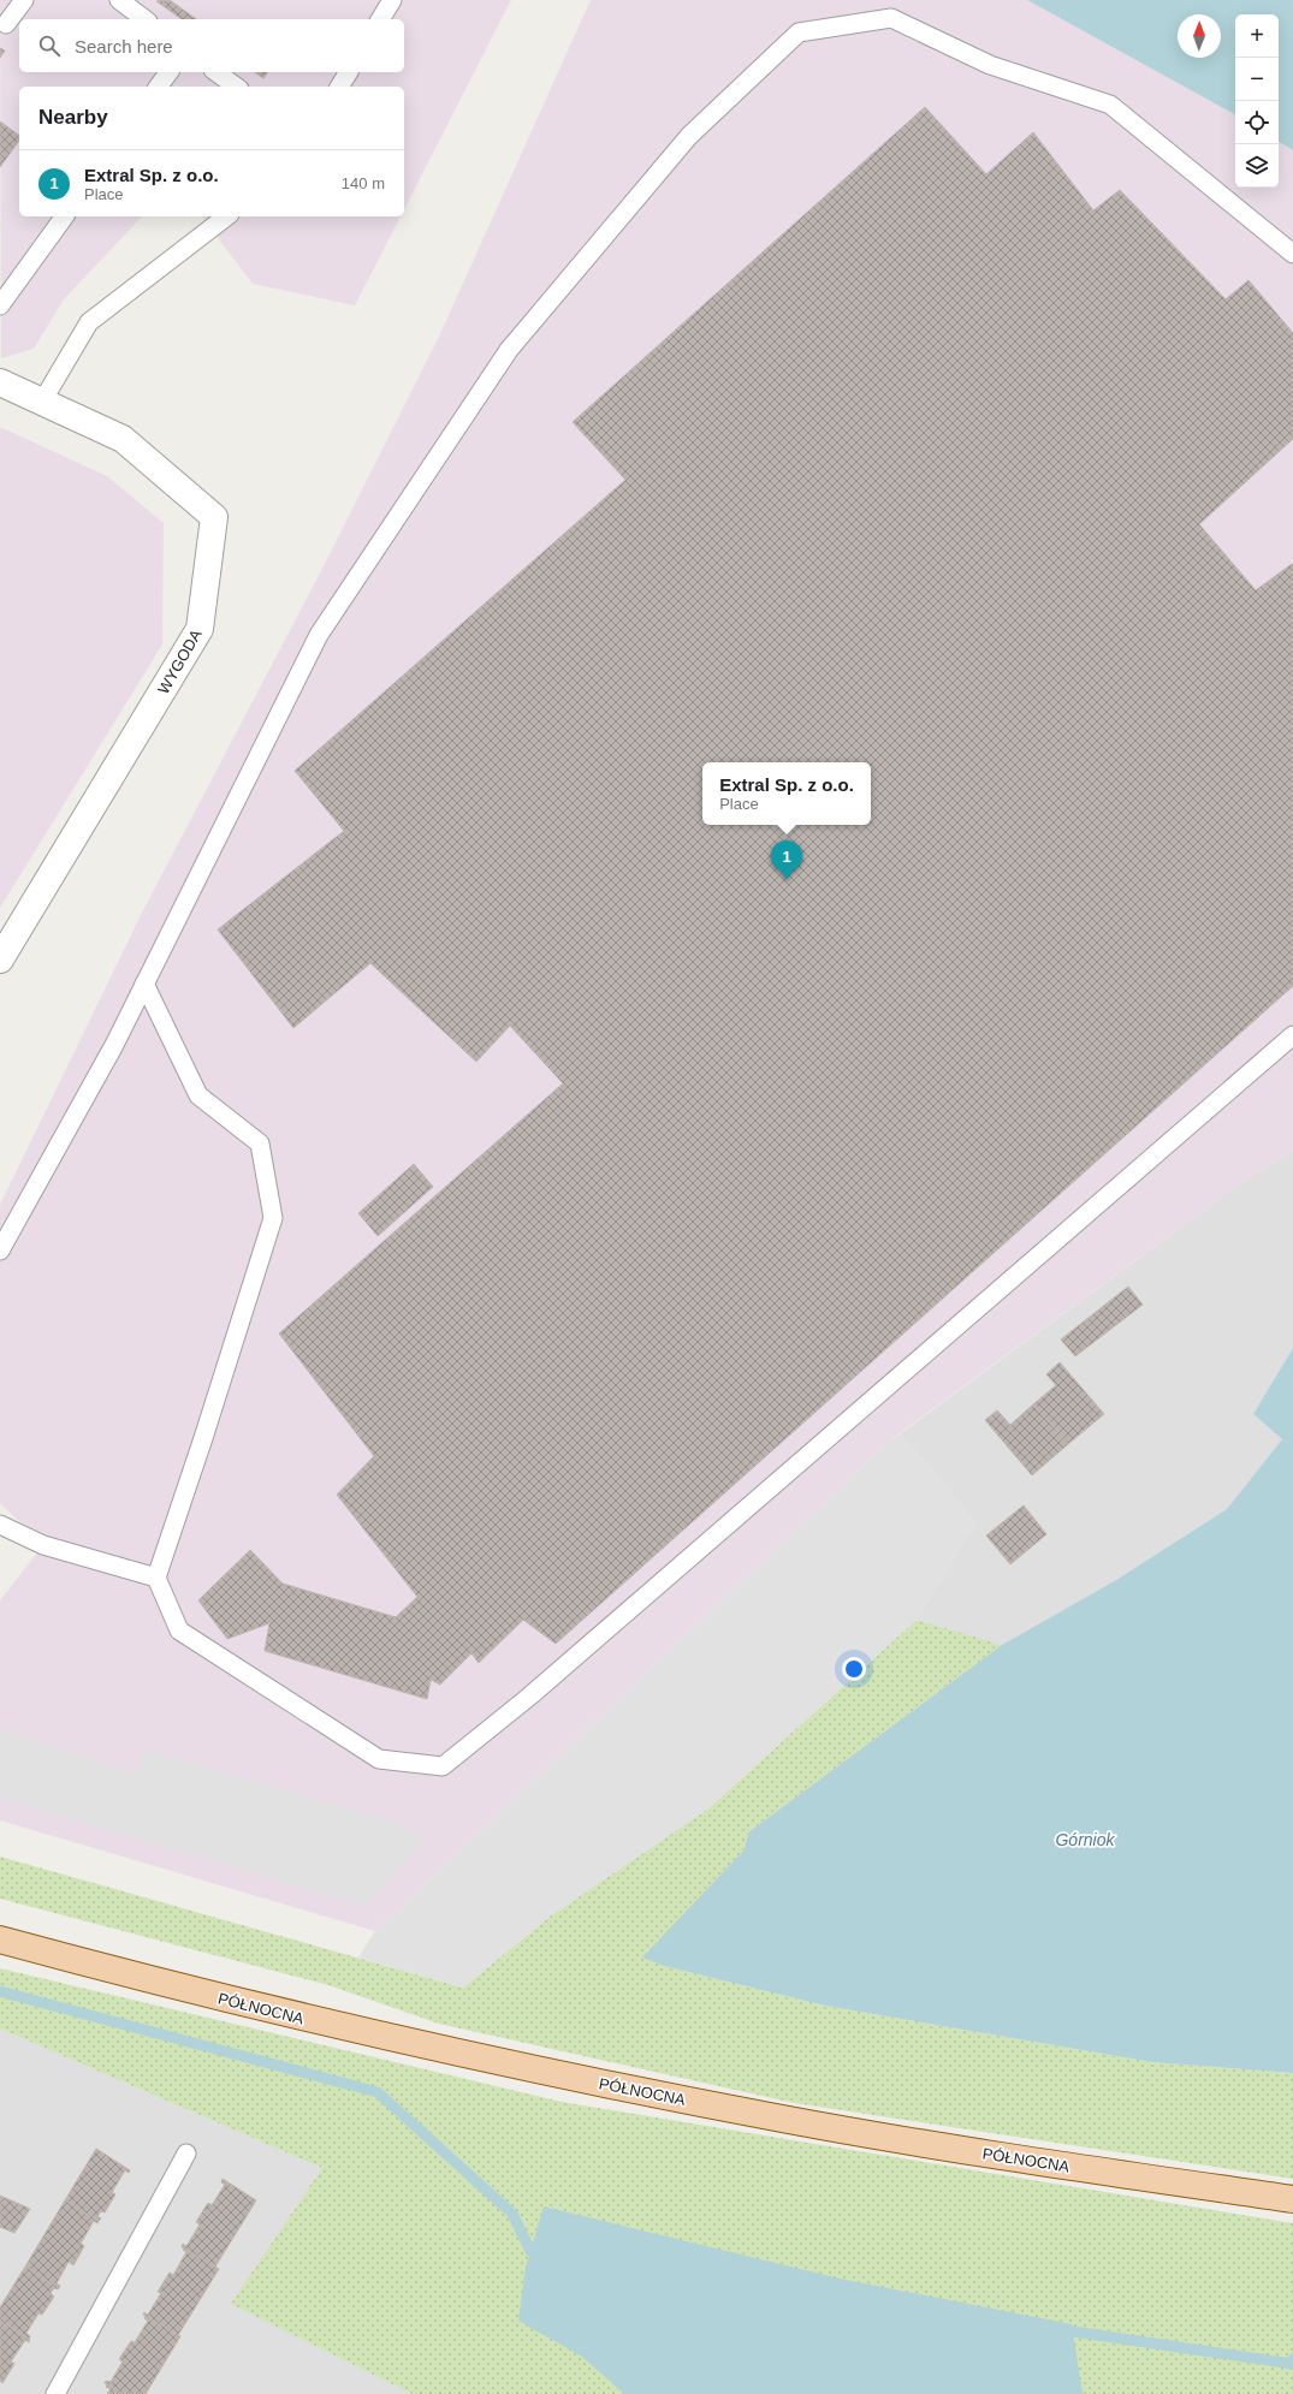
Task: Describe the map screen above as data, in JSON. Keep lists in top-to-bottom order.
{
  "streets": {
    "main road": ["PÓŁNOCNA"],
    "street": ["WYGODA"]
  },
  "water": ["Górniok"],
  "north": "top",
  "page": {
    "map_buttons": ["+", "−"],
    "search": "Search here",
    "heading": "Nearby",
    "list": [
      {
        "mark": "1",
        "name": "Extral Sp. z o.o.",
        "note": "Place",
        "value": "140 m"
      }
    ],
    "popup": ["Extral Sp. z o.o.", "Place"],
    "pins": "1"
  }
}
